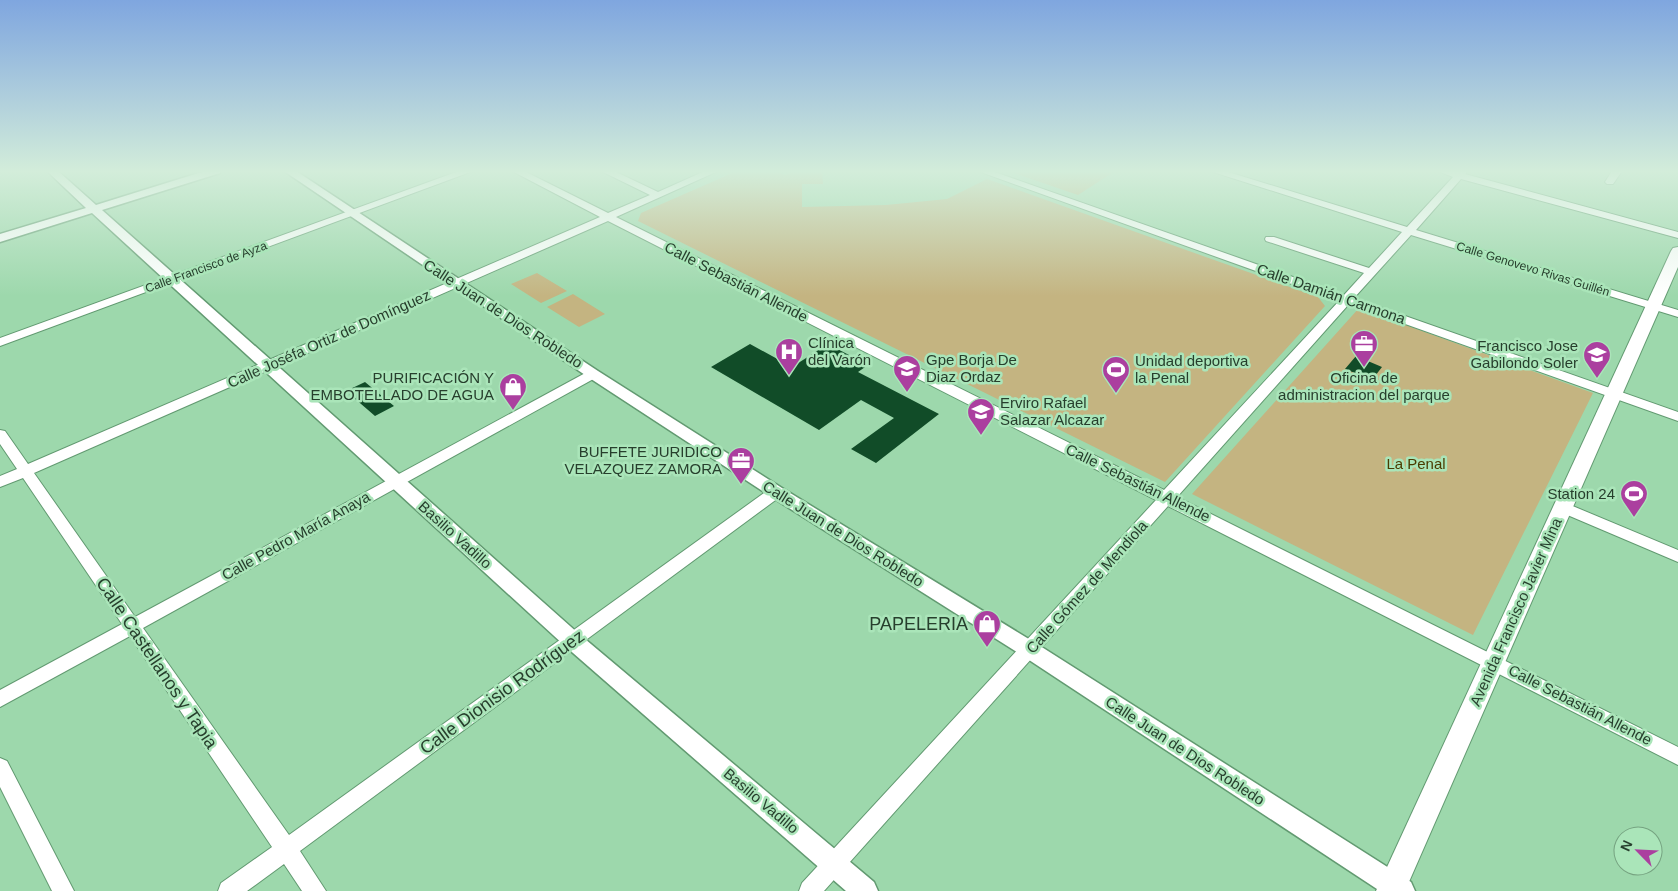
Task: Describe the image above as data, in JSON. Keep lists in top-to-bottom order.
{
  "streets": {
    "main road": ["Avenida Francisco Javier Mina"],
    "street": [
      "Calle Francisco de Ayza",
      "Calle Genovevo Rivas Guillén",
      "Calle Sebastián Allende",
      "Calle Damián Carmona",
      "Calle Juan de Dios Robledo",
      "Calle Joséfa Ortiz de Domínguez",
      "Basilio Vadillo",
      "Calle Pedro María Anaya",
      "Calle Gómez de Mendiola",
      "Calle Castellanos y Tapia",
      "Calle Dionisio Rodríguez"
    ]
  },
  "crossings": [
    ["Calle Francisco de Ayza", "Calle Juan de Dios Robledo"],
    ["Calle Francisco de Ayza", "Basilio Vadillo"],
    ["Calle Genovevo Rivas Guillén", "Calle Gómez de Mendiola"],
    ["Calle Genovevo Rivas Guillén", "Avenida Francisco Javier Mina"],
    ["Calle Sebastián Allende", "Calle Joséfa Ortiz de Domínguez"],
    ["Calle Sebastián Allende", "Calle Gómez de Mendiola"],
    ["Calle Sebastián Allende", "Avenida Francisco Javier Mina"],
    ["Calle Damián Carmona", "Calle Gómez de Mendiola"],
    ["Calle Damián Carmona", "Avenida Francisco Javier Mina"],
    ["Calle Juan de Dios Robledo", "Calle Joséfa Ortiz de Domínguez"],
    ["Calle Juan de Dios Robledo", "Calle Pedro María Anaya"],
    ["Calle Juan de Dios Robledo", "Calle Gómez de Mendiola"],
    ["Calle Juan de Dios Robledo", "Avenida Francisco Javier Mina"],
    ["Calle Juan de Dios Robledo", "Calle Dionisio Rodríguez"],
    ["Calle Joséfa Ortiz de Domínguez", "Basilio Vadillo"],
    ["Calle Joséfa Ortiz de Domínguez", "Calle Castellanos y Tapia"],
    ["Basilio Vadillo", "Calle Pedro María Anaya"],
    ["Basilio Vadillo", "Calle Gómez de Mendiola"],
    ["Basilio Vadillo", "Calle Dionisio Rodríguez"],
    ["Calle Pedro María Anaya", "Calle Castellanos y Tapia"],
    ["Calle Castellanos y Tapia", "Calle Dionisio Rodríguez"]
  ],
  "parks": ["La Penal"],
  "places": {
    "office": ["Oficina de administracion del parque", "BUFFETE JURIDICO VELAZQUEZ ZAMORA"],
    "hospital": ["Clínica del Varón"],
    "school or university": ["Francisco Jose Gabilondo Soler", "Gpe Borja De Diaz Ordaz", "Erviro Rafael Salazar Alcazar"],
    "sports": ["Unidad deportiva la Penal", "Station 24"],
    "shop": ["PURIFICACIÓN Y EMBOTELLADO DE AGUA", "PAPELERIA"]
  },
  "north": "top left"
}
